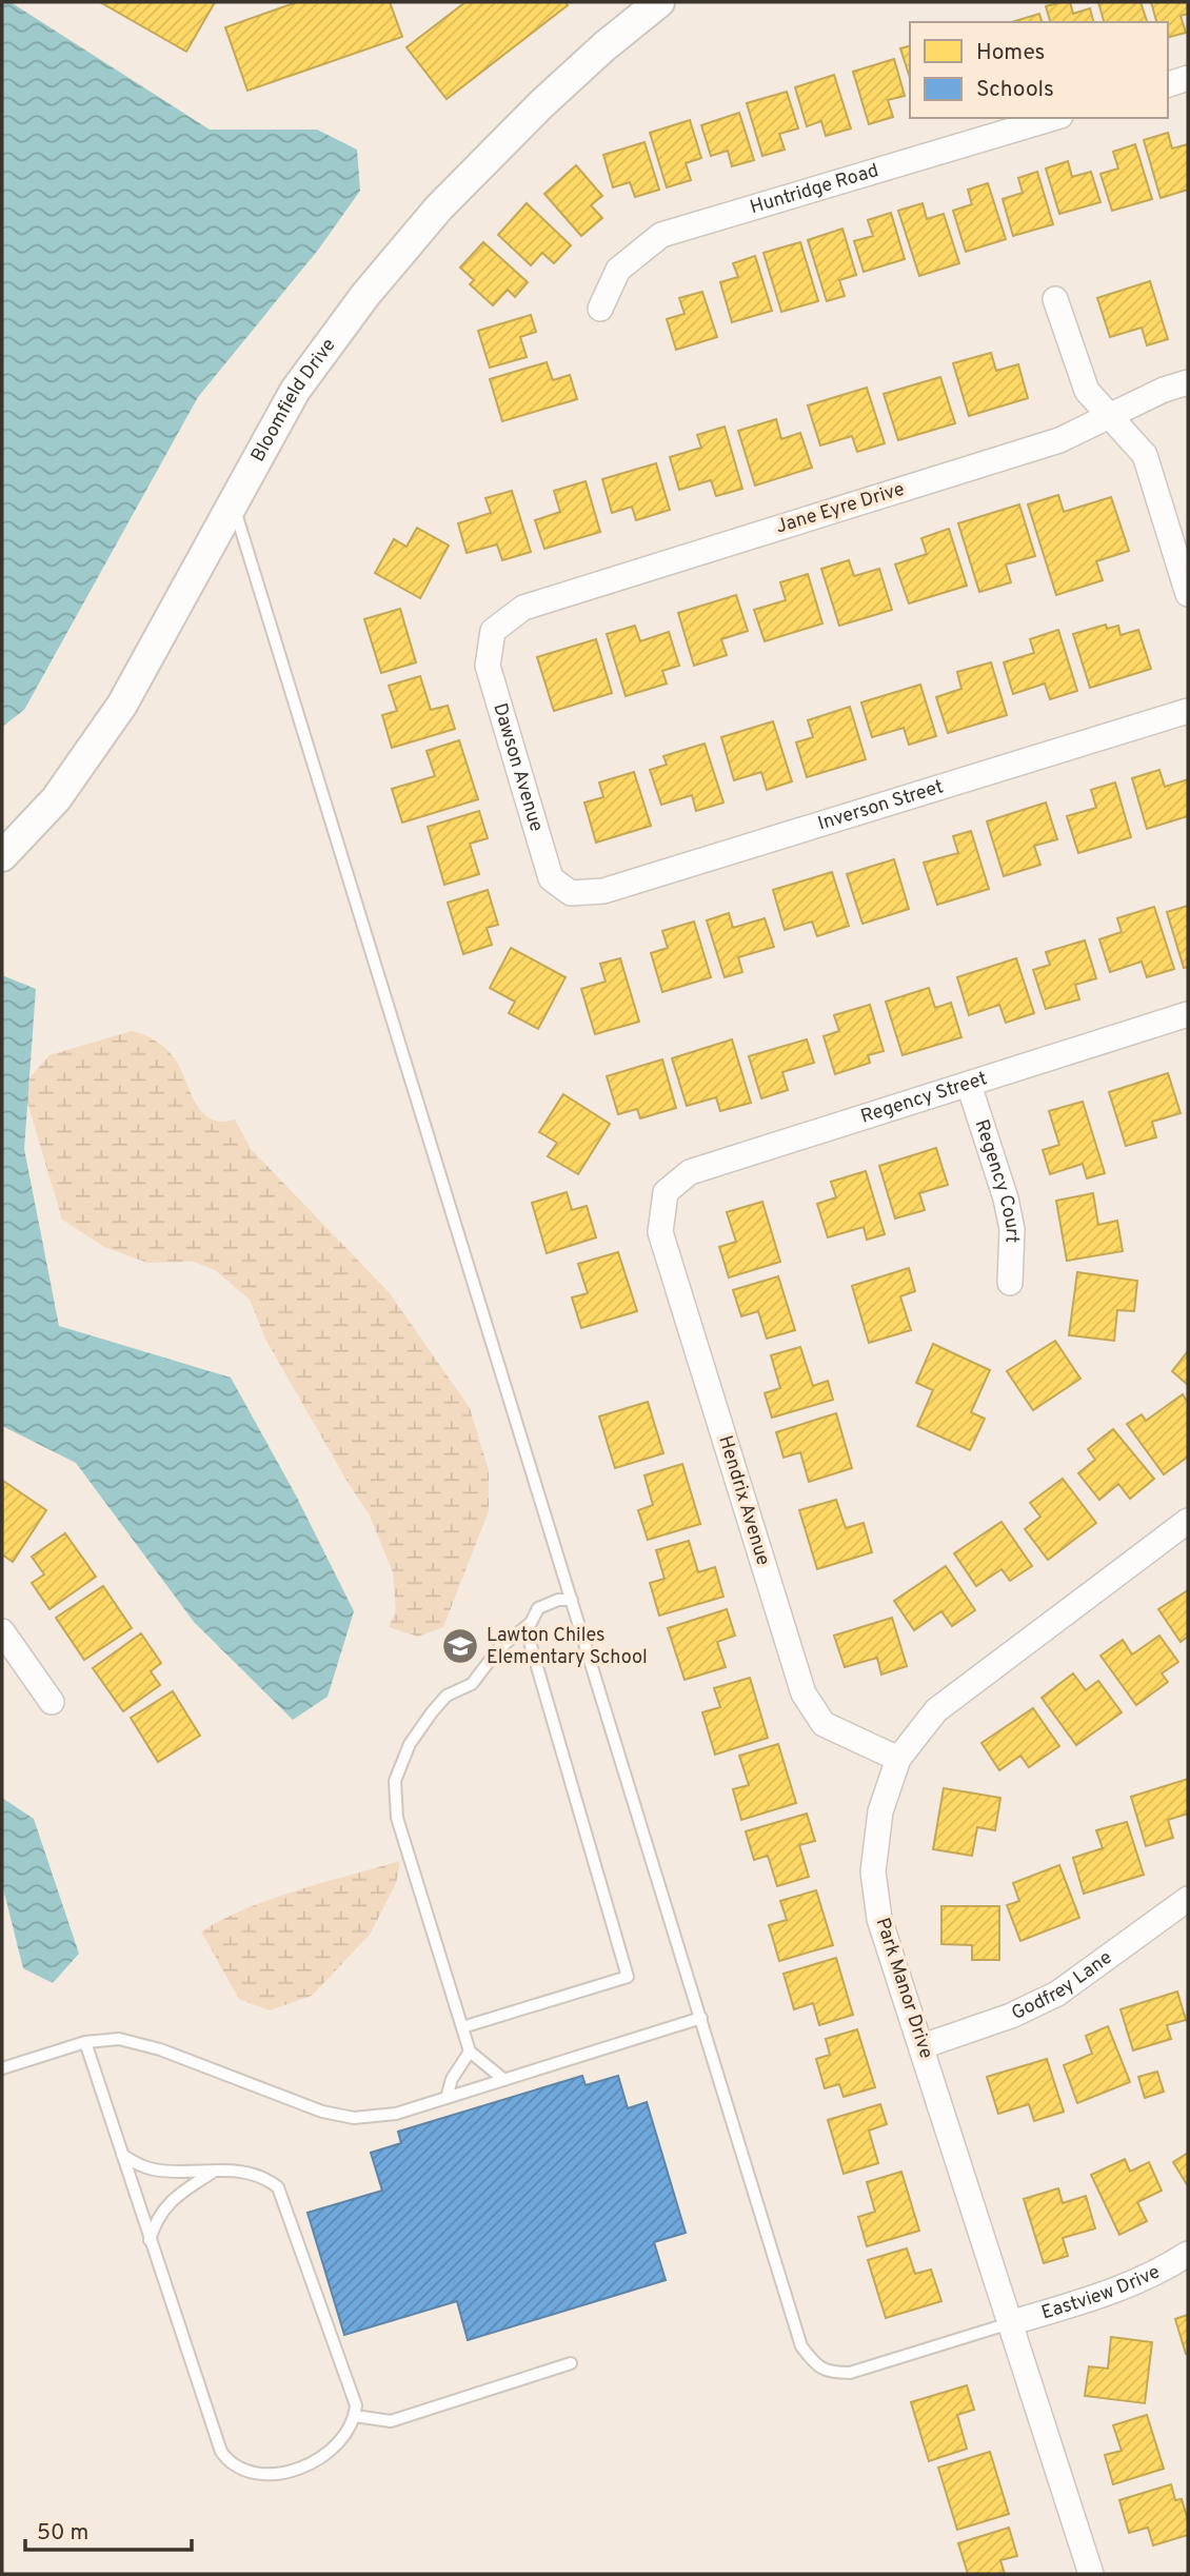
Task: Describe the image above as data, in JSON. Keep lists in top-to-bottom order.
{
  "streets": {
    "street": [
      "Huntridge Road",
      "Bloomfield Drive",
      "Jane Eyre Drive",
      "Dawson Avenue",
      "Inverson Street",
      "Regency Street",
      "Regency Court",
      "Hendrix Avenue",
      "Godfrey Lane",
      "Park Manor Drive",
      "Eastview Drive"
    ]
  },
  "crossings": [
    ["Jane Eyre Drive", "Dawson Avenue"],
    ["Dawson Avenue", "Inverson Street"],
    ["Regency Street", "Regency Court"],
    ["Regency Street", "Hendrix Avenue"],
    ["Hendrix Avenue", "Park Manor Drive"],
    ["Godfrey Lane", "Park Manor Drive"],
    ["Park Manor Drive", "Eastview Drive"]
  ],
  "places": {
    "school or university": ["Lawton Chiles Elementary School"]
  },
  "legend": ["Homes", "Schools"],
  "scale_bar": "50 m"
}
